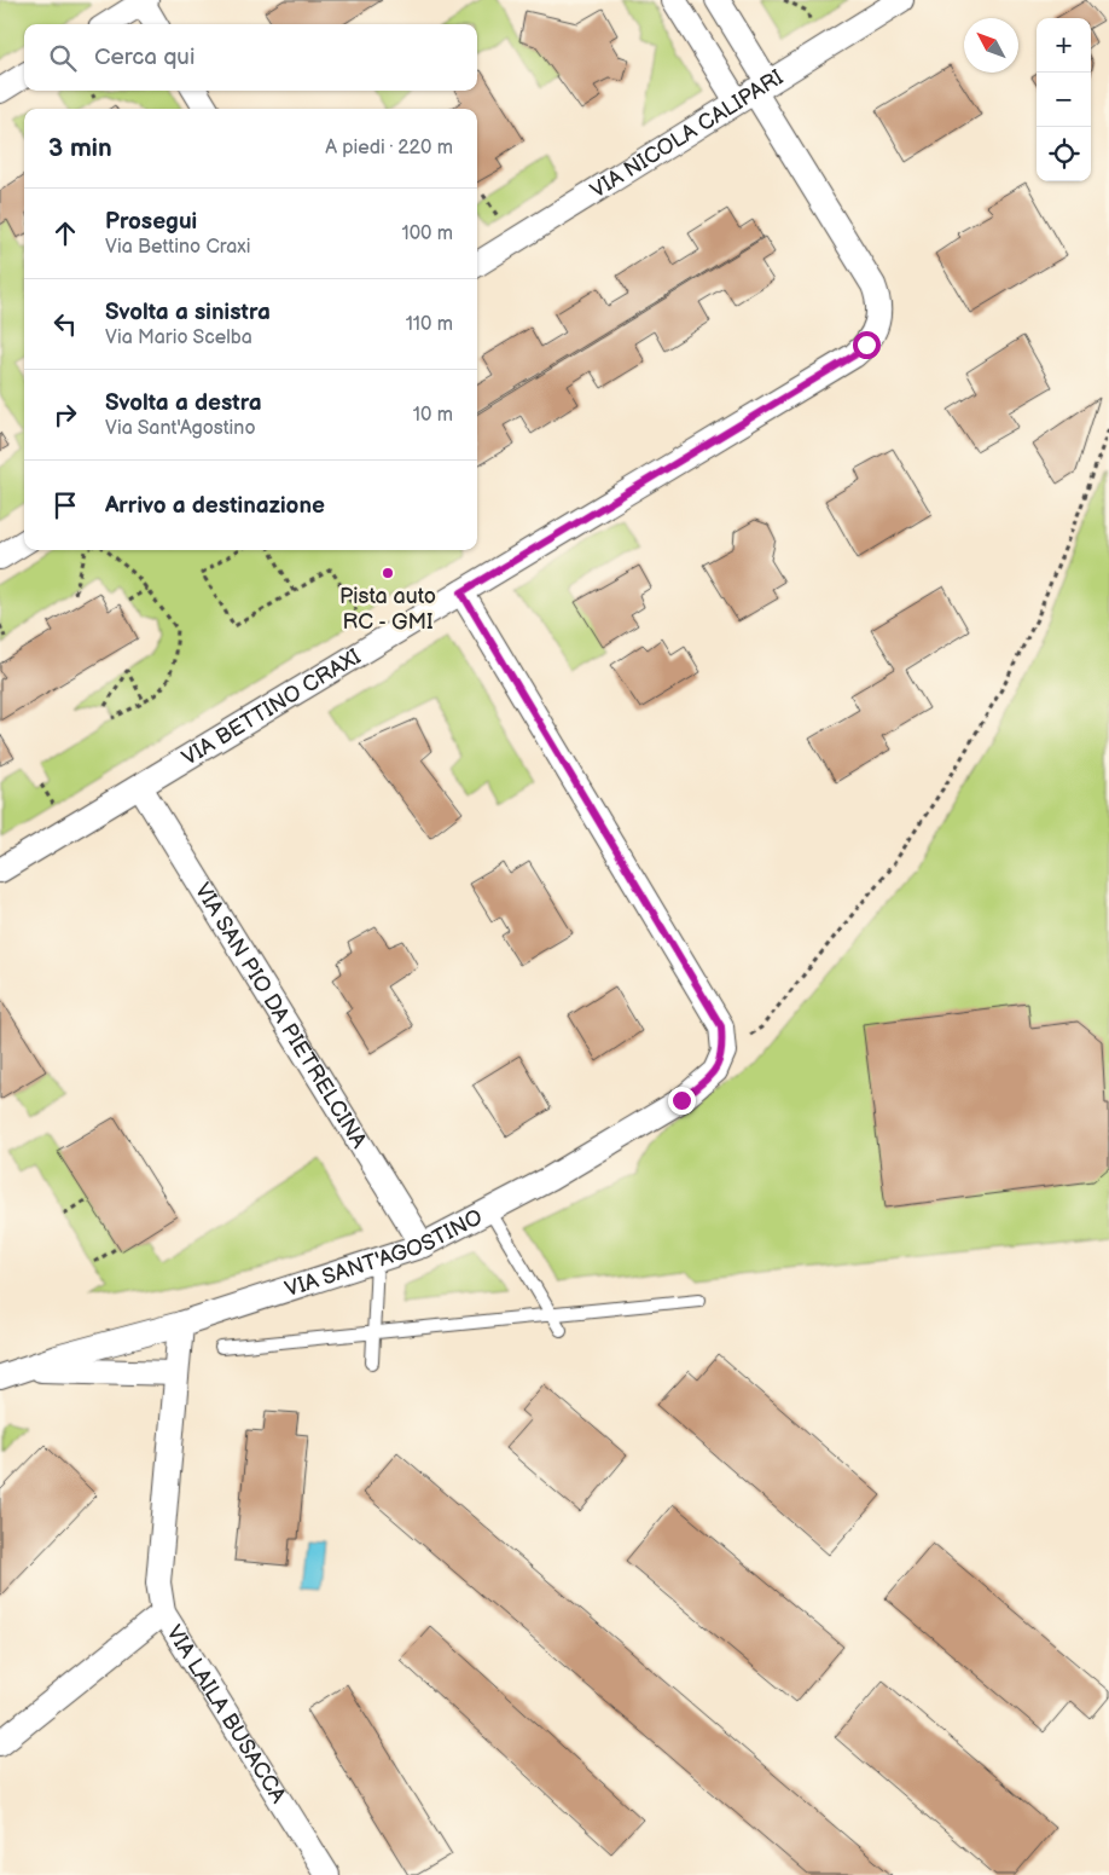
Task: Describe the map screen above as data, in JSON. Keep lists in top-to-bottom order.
{
  "streets": {
    "street": [
      "VIA NICOLA CALIPARI",
      "VIA BETTINO CRAXI",
      "VIA SAN PIO DA PIETRELCINA",
      "VIA SANT'AGOSTINO",
      "VIA LAILA BUSACCA"
    ]
  },
  "crossings": [
    ["VIA NICOLA CALIPARI", "VIA BETTINO CRAXI"],
    ["VIA BETTINO CRAXI", "VIA SAN PIO DA PIETRELCINA"],
    ["VIA SAN PIO DA PIETRELCINA", "VIA SANT'AGOSTINO"],
    ["VIA SANT'AGOSTINO", "VIA LAILA BUSACCA"]
  ],
  "places": ["Pista auto RC - GMI"],
  "north": "top left",
  "page": {
    "map_buttons": ["+", "−"],
    "search": "Cerca qui",
    "heading": ["3 min", "A piedi · 220 m"],
    "list": [
      ["Prosegui", "Via Bettino Craxi", "100 m"],
      ["Svolta a sinistra", "Via Mario Scelba", "110 m"],
      ["Svolta a destra", "Via Sant'Agostino", "10 m"],
      "Arrivo a destinazione"
    ]
  }
}
